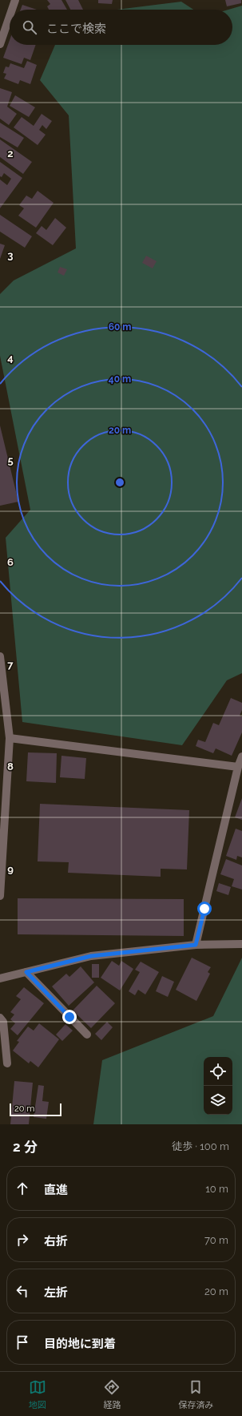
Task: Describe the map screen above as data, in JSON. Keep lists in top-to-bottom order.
{
  "scale_bar": "20 m",
  "page": {
    "search": "ここで検索",
    "scale": "20 m",
    "heading": ["2 分", "徒歩 · 100 m"],
    "list": [
      ["直進", "10 m"],
      ["右折", "70 m"],
      ["左折", "20 m"],
      "目的地に到着"
    ],
    "nav": ["地図", "経路", "保存済み"]
  },
  "grid": {
    "rows": [
      "2",
      "3",
      "4",
      "5",
      "6",
      "7",
      "8",
      "9"
    ]
  },
  "rings": ["60 m", "40 m", "20 m"]
}
